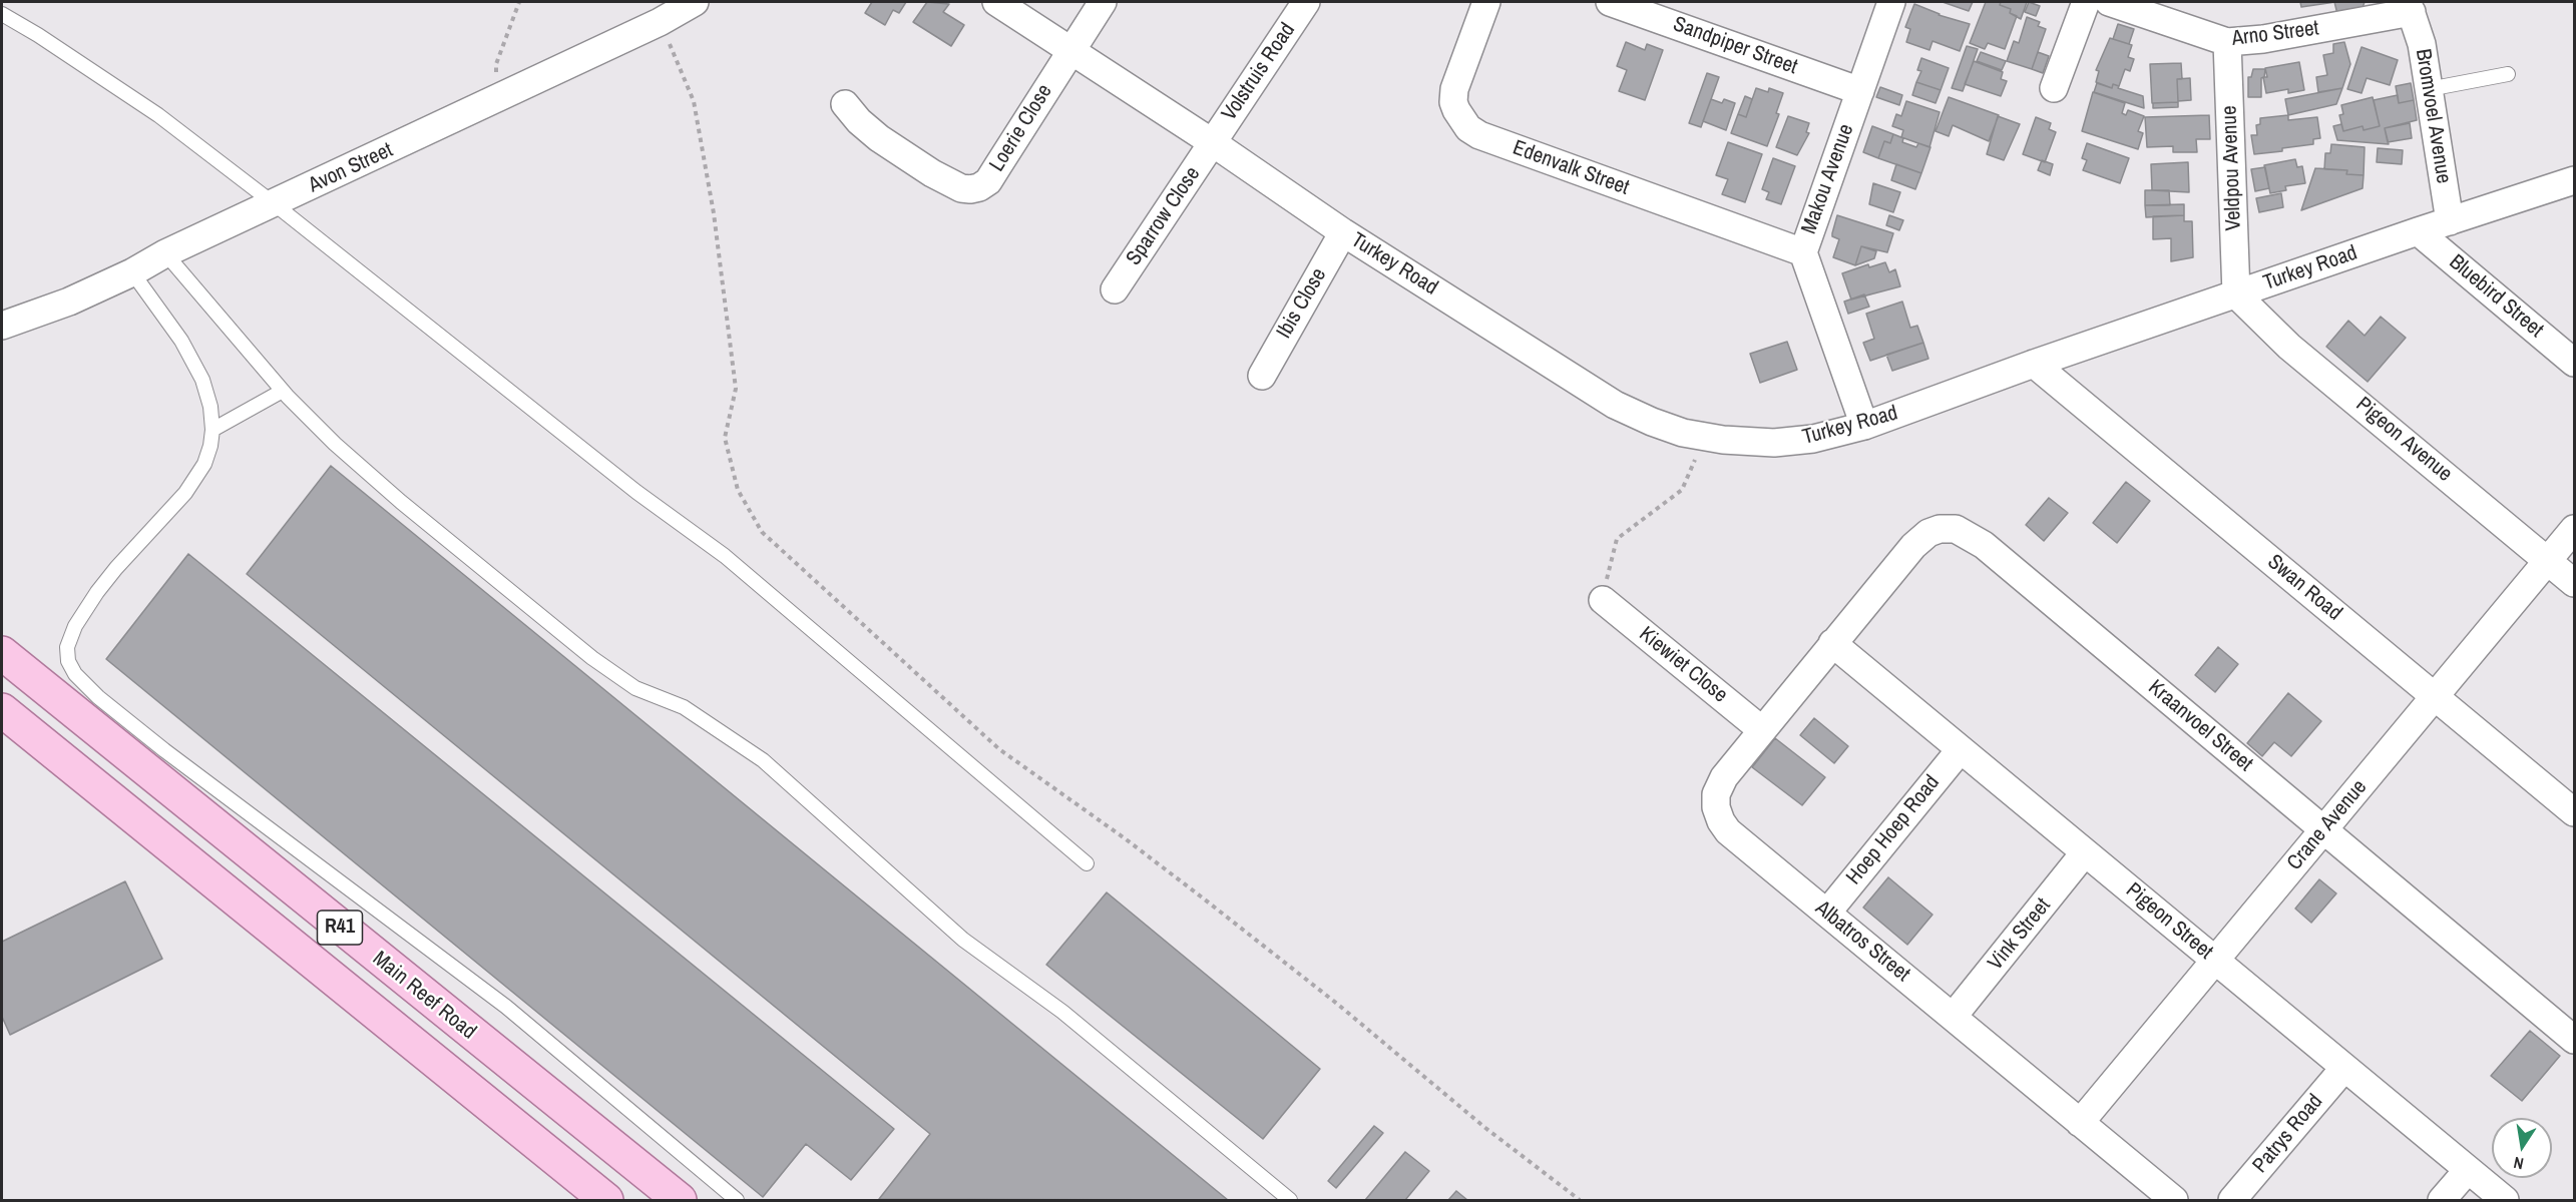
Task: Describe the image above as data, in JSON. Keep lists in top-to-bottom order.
{
  "streets": {
    "main road": ["R41", "Main Reef Road"],
    "street": [
      "Arno Street",
      "Sandpiper Street",
      "Volstruis Road",
      "Bromvoel Avenue",
      "Loerie Close",
      "Avon Street",
      "Edenvalk Street",
      "Veldpou Avenue",
      "Makou Avenue",
      "Sparrow Close",
      "Turkey Road",
      "Bluebird Street",
      "Ibis Close",
      "Pigeon Avenue",
      "Swan Road",
      "Kiewiet Close",
      "Kraanvoel Street",
      "Crane Avenue",
      "Hoep Hoep Road",
      "Pigeon Street",
      "Vink Street",
      "Albatros Street",
      "Patrys Road"
    ]
  },
  "crossings": [
    ["Arno Street", "Bromvoel Avenue"],
    ["Arno Street", "Veldpou Avenue"],
    ["Sandpiper Street", "Makou Avenue"],
    ["Volstruis Road", "Sparrow Close"],
    ["Volstruis Road", "Turkey Road"],
    ["Bromvoel Avenue", "Turkey Road"],
    ["Loerie Close", "Turkey Road"],
    ["Edenvalk Street", "Makou Avenue"],
    ["Veldpou Avenue", "Turkey Road"],
    ["Veldpou Avenue", "Pigeon Avenue"],
    ["Makou Avenue", "Turkey Road"],
    ["Sparrow Close", "Turkey Road"],
    ["Turkey Road", "Bluebird Street"],
    ["Turkey Road", "Ibis Close"],
    ["Turkey Road", "Pigeon Avenue"],
    ["Turkey Road", "Swan Road"],
    ["Pigeon Avenue", "Crane Avenue"],
    ["Swan Road", "Crane Avenue"],
    ["Kiewiet Close", "Albatros Street"],
    ["Kraanvoel Street", "Crane Avenue"],
    ["Kraanvoel Street", "Pigeon Street"],
    ["Kraanvoel Street", "Albatros Street"],
    ["Crane Avenue", "Pigeon Street"],
    ["Crane Avenue", "Albatros Street"],
    ["Hoep Hoep Road", "Pigeon Street"],
    ["Hoep Hoep Road", "Albatros Street"],
    ["Pigeon Street", "Vink Street"],
    ["Pigeon Street", "Albatros Street"],
    ["Pigeon Street", "Patrys Road"],
    ["Vink Street", "Albatros Street"]
  ],
  "north": "bottom"
}
